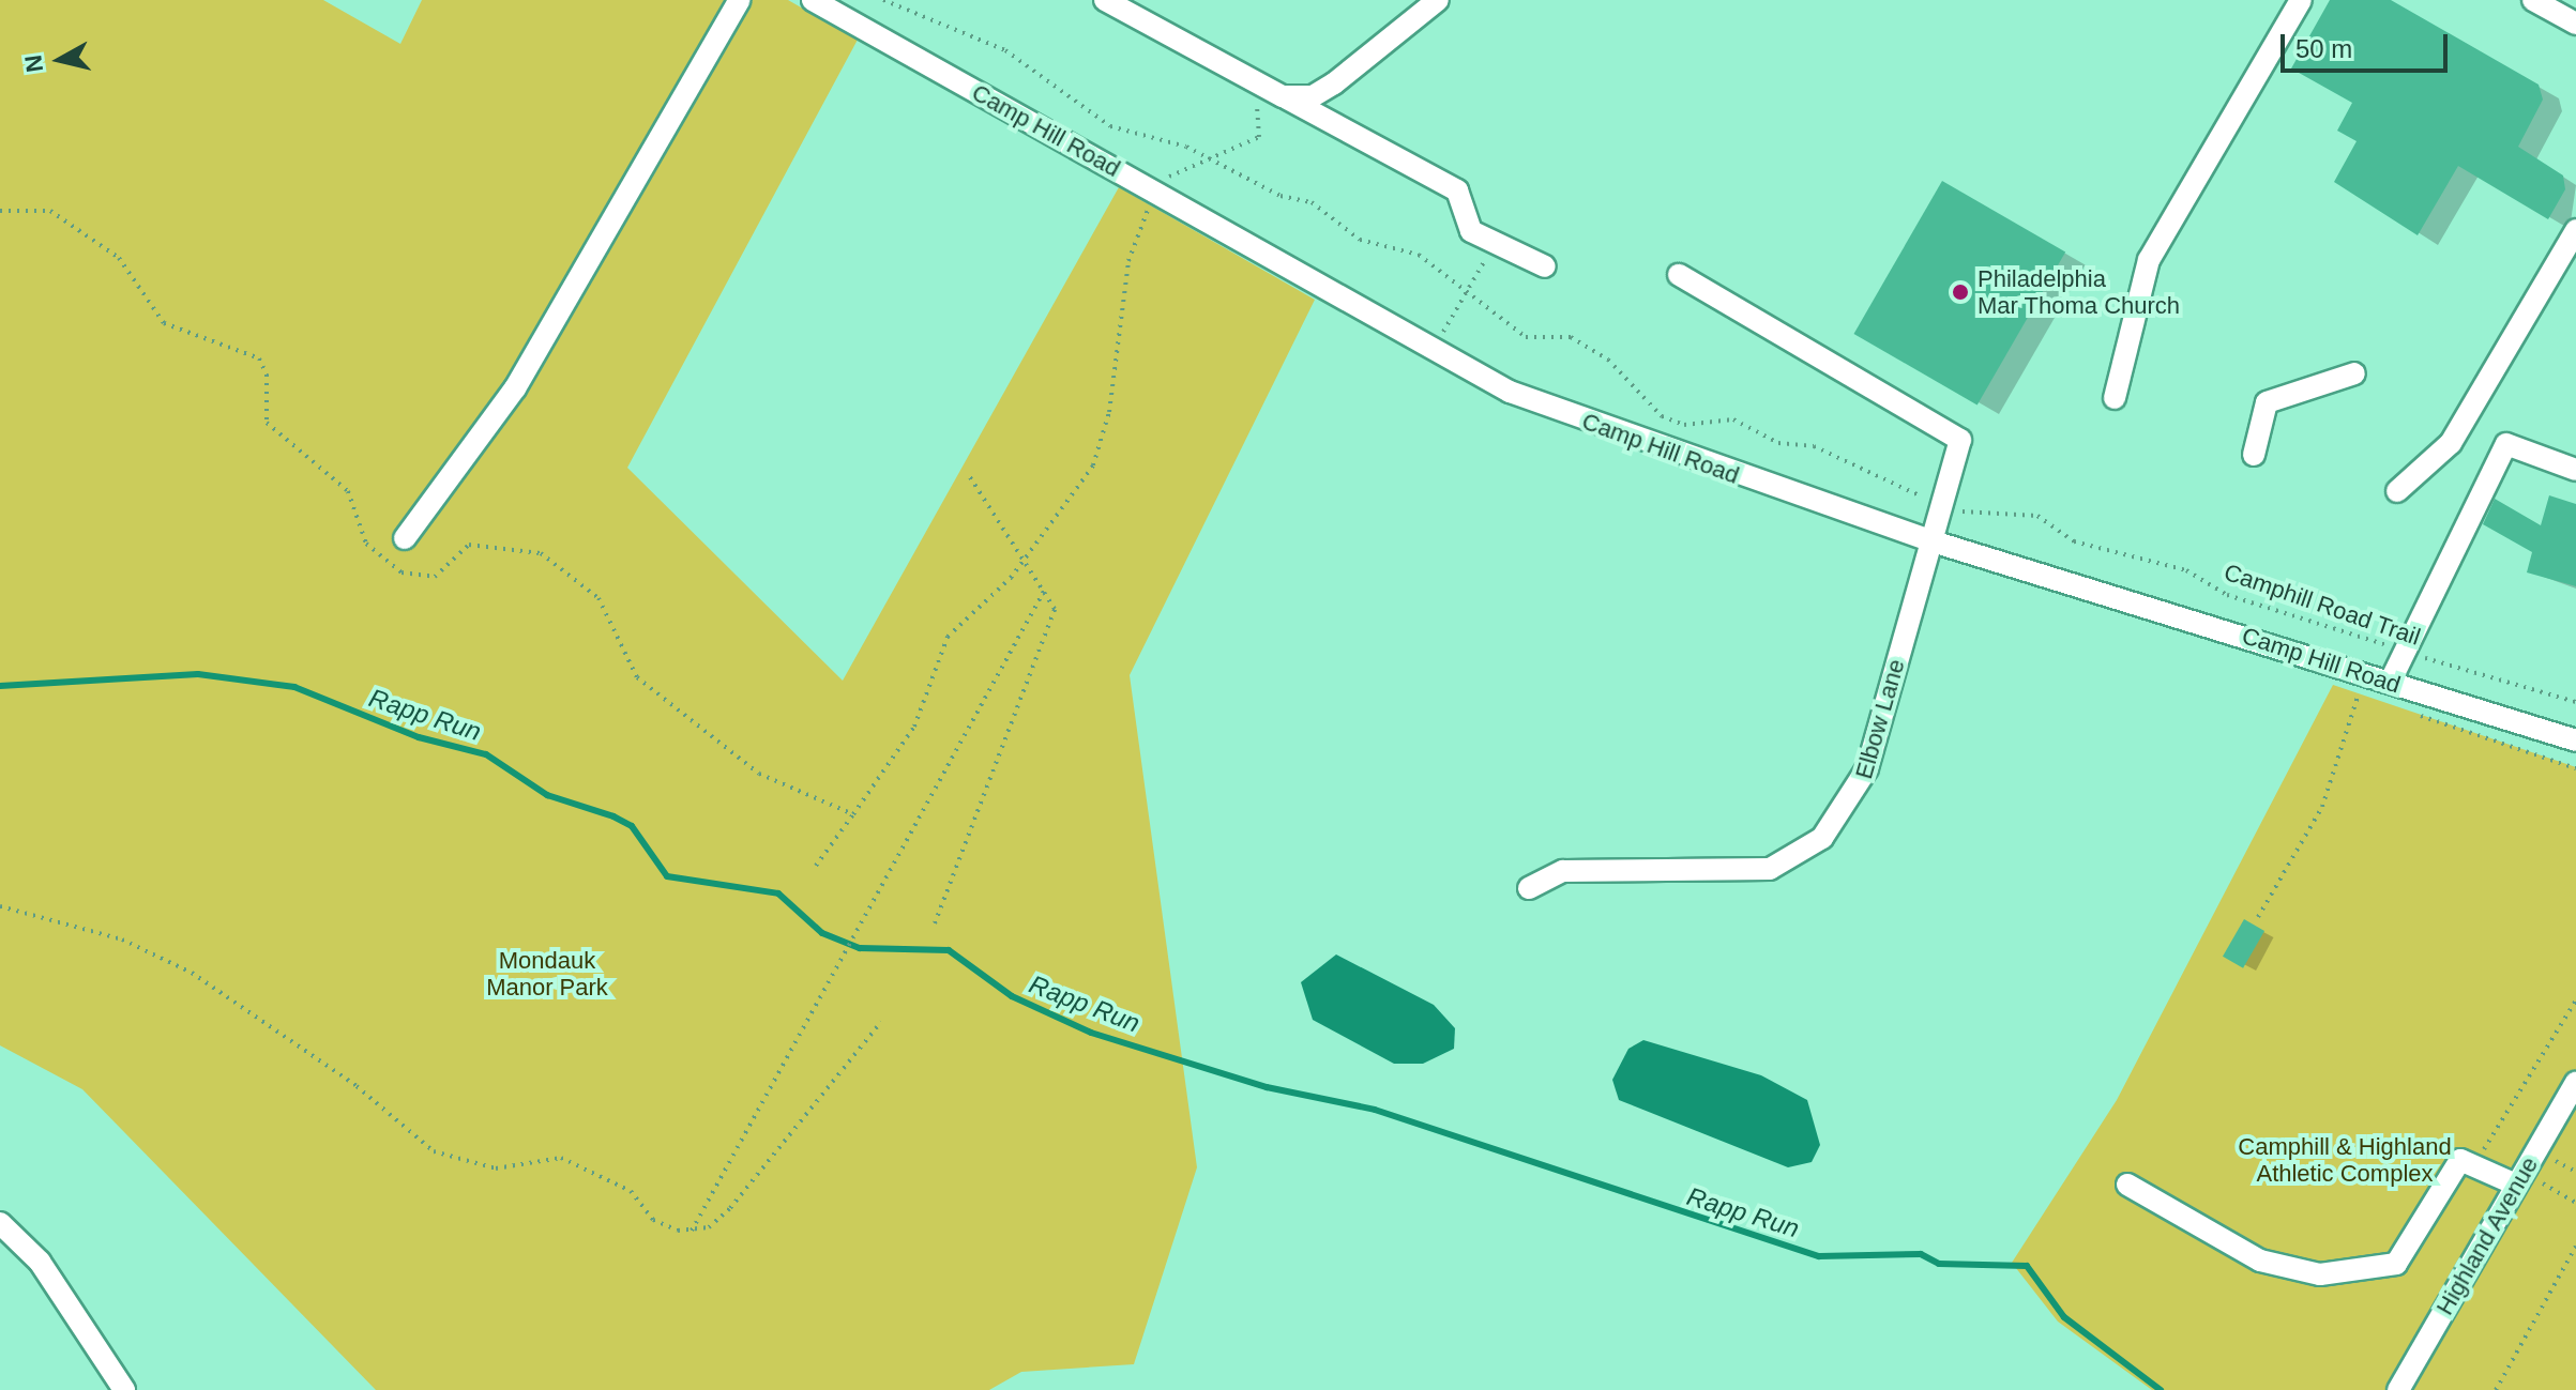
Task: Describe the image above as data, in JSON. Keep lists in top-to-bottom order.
{
  "streets": {
    "street": ["Camp Hill Road", "Elbow Lane", "Highland Avenue"],
    "path": ["Camphill Road Trail"]
  },
  "crossings": [
    ["Camp Hill Road", "Elbow Lane"],
    ["Camphill Road Trail", "Elbow Lane"]
  ],
  "water": ["Rapp Run"],
  "parks": ["Mondauk Manor Park", "Camphill & Highland Athletic Complex"],
  "places": ["Philadelphia Mar Thoma Church"],
  "scale_bar": "50 m",
  "north": "left"
}
